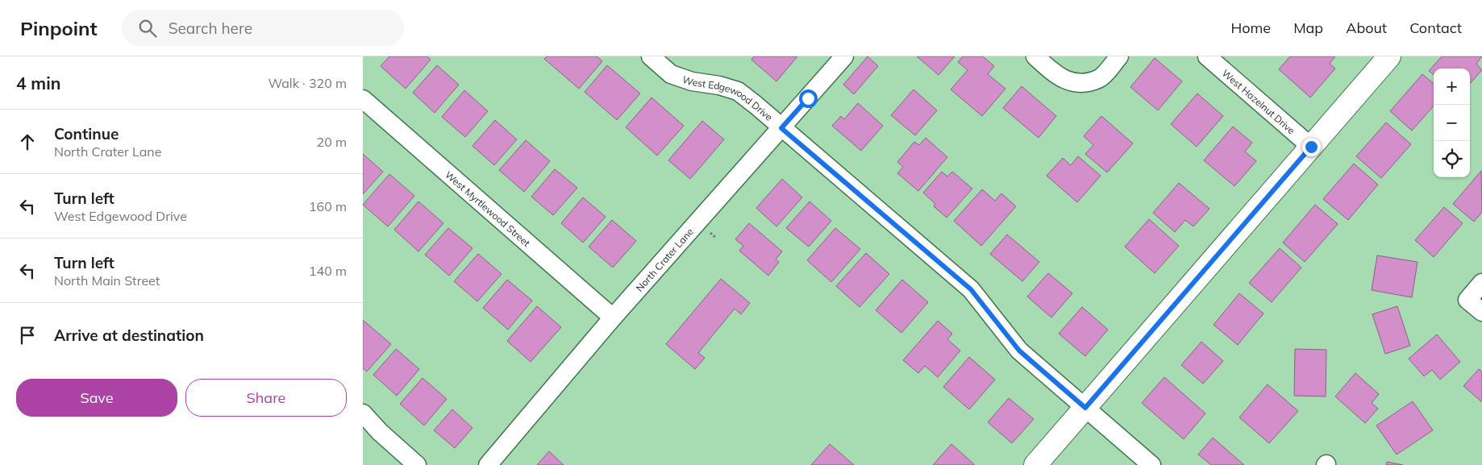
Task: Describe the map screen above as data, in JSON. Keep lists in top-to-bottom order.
{
  "streets": {
    "street": [
      "West Edgewood Drive",
      "West Hazelnut Drive",
      "West Myrtlewood Street",
      "North Crater Lane"
    ]
  },
  "crossings": [
    ["West Edgewood Drive", "North Crater Lane"],
    ["West Myrtlewood Street", "North Crater Lane"]
  ],
  "page": {
    "header": "Pinpoint",
    "search": "Search here",
    "nav": [
      "Home",
      "Map",
      "About",
      "Contact"
    ],
    "heading": ["4 min", "Walk · 320 m"],
    "map_buttons": ["+", "−"],
    "list": [
      ["Continue", "North Crater Lane", "20 m"],
      ["Turn left", "West Edgewood Drive", "160 m"],
      ["Turn left", "North Main Street", "140 m"],
      "Arrive at destination"
    ],
    "buttons": ["Save", "Share"]
  }
}
